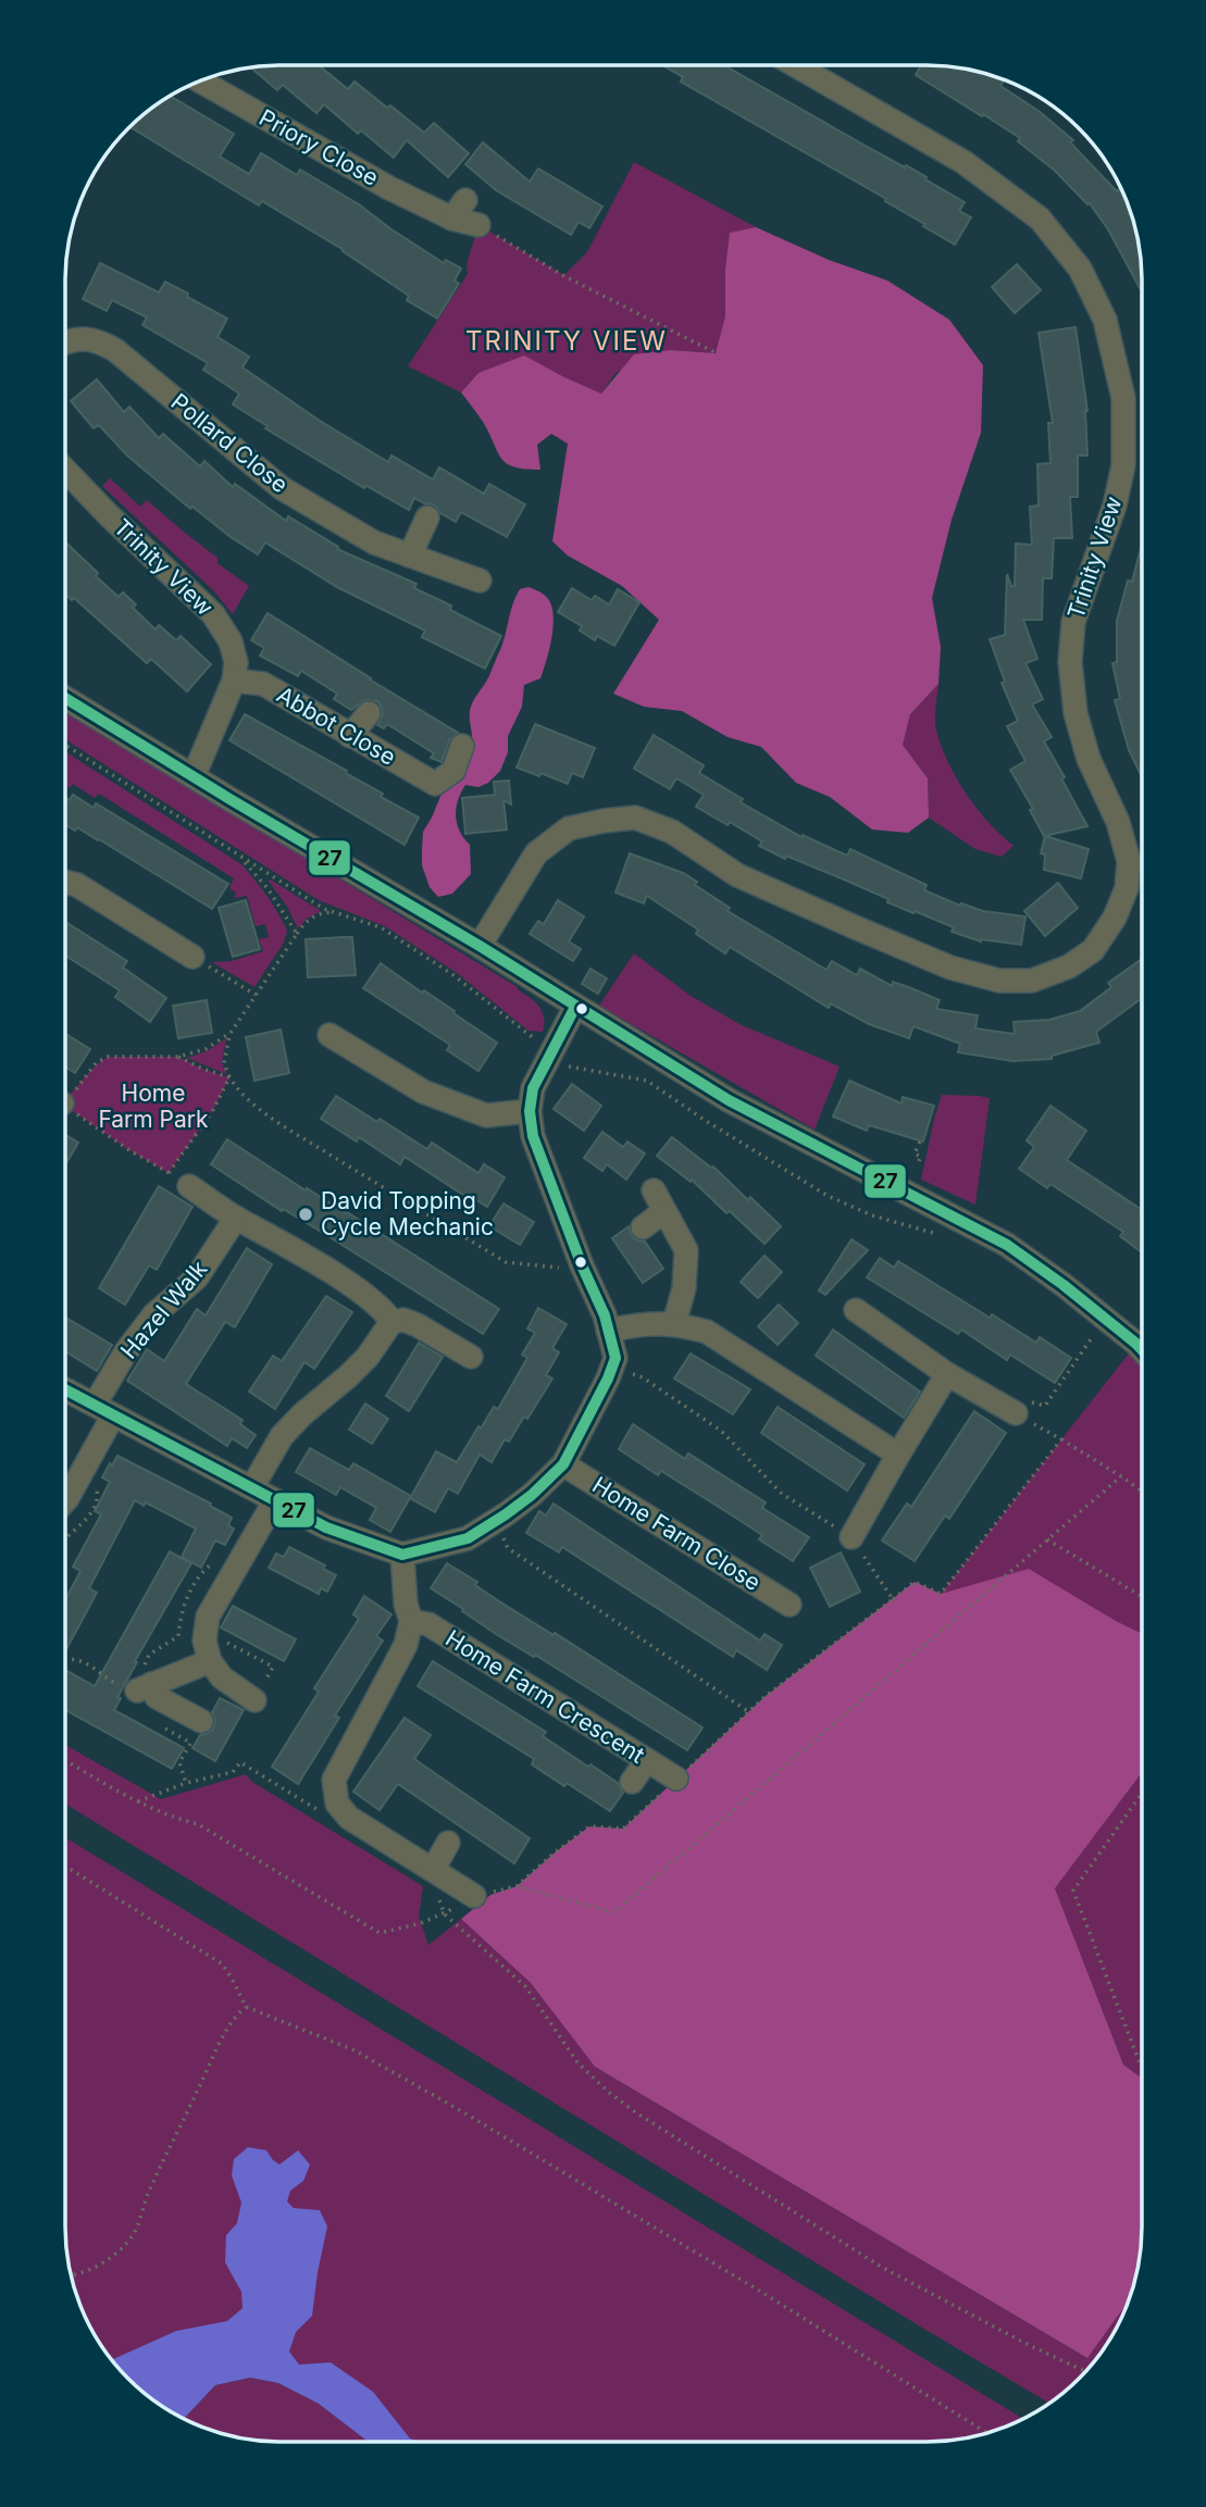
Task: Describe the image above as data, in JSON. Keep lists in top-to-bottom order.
{
  "streets": {
    "street": [
      "Priory Close",
      "Pollard Close",
      "Trinity View",
      "Abbot Close",
      "Hazel Walk",
      "Home Farm Close",
      "Home Farm Crescent"
    ]
  },
  "crossings": [
    ["Trinity View", "Abbot Close"]
  ],
  "districts": ["TRINITY VIEW"],
  "parks": ["Home Farm Park"],
  "places": ["David Topping Cycle Mechanic"],
  "lines": ["transit line 27"]
}
